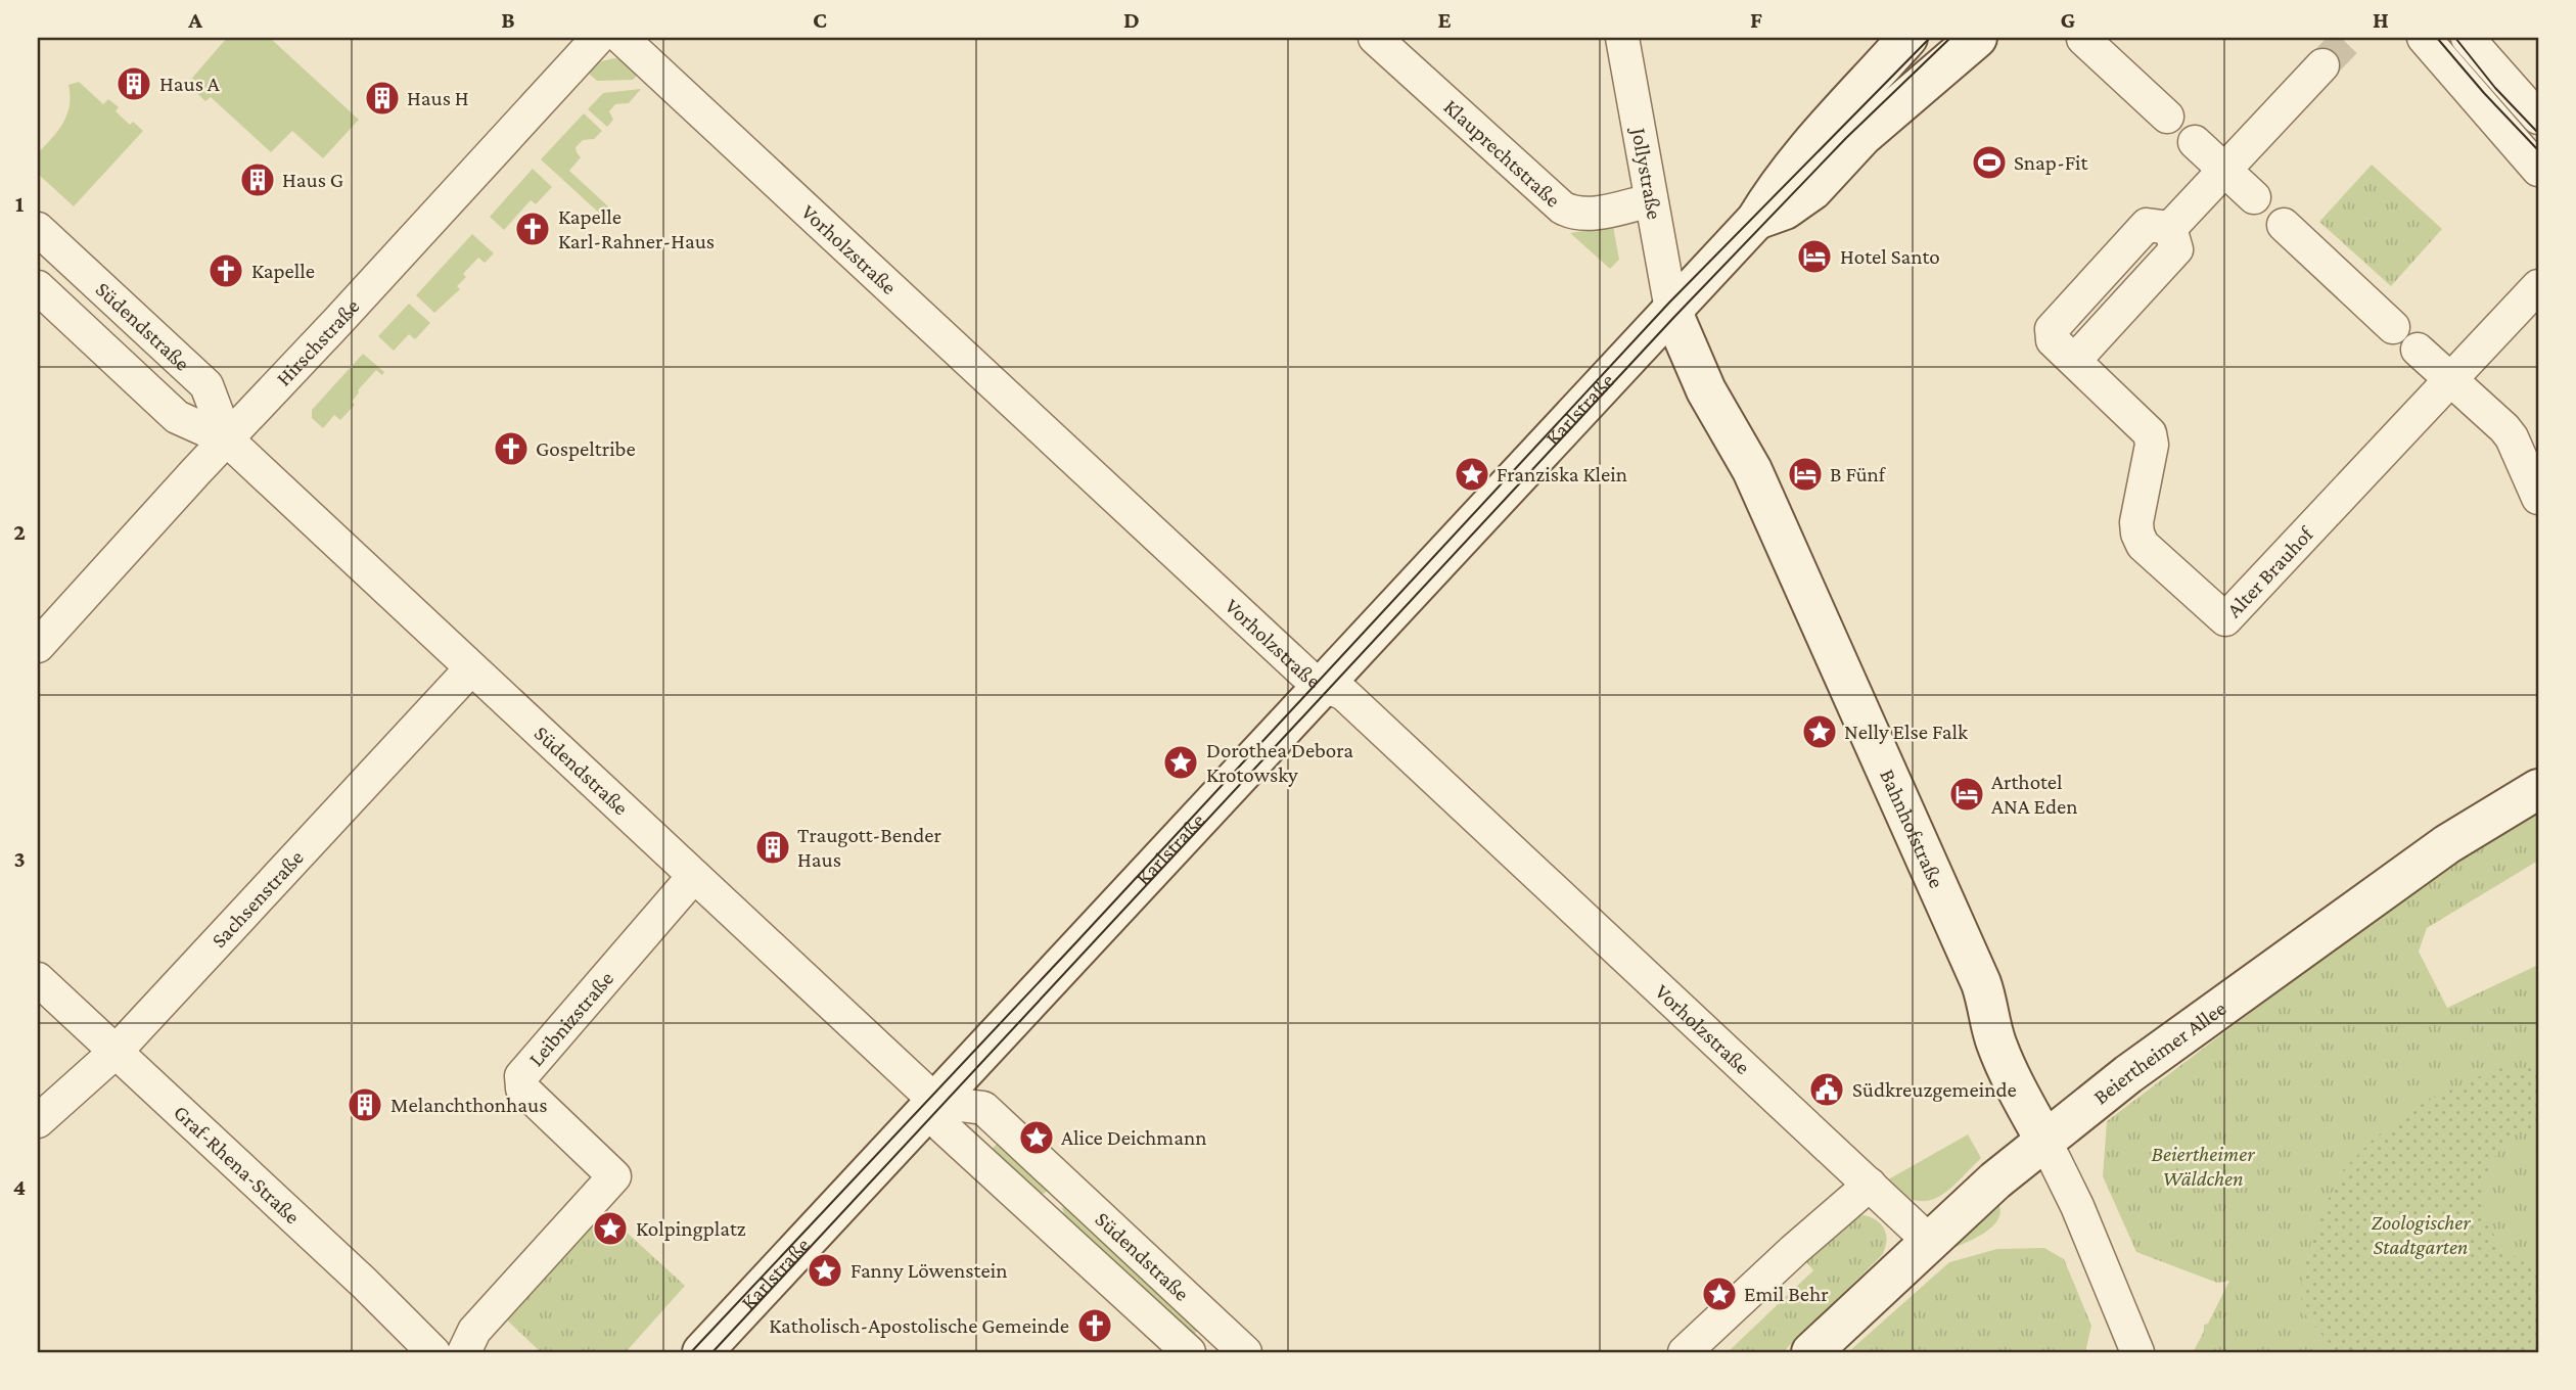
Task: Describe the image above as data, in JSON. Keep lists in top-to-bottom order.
{
  "streets": {
    "main road": ["Karlstraße", "Bahnhofstraße", "Beiertheimer Allee"],
    "street": [
      "Klauprechtstraße",
      "Jollystraße",
      "Vorholzstraße",
      "Südendstraße",
      "Hirschstraße",
      "Alter Brauhof",
      "Sachsenstraße",
      "Leibnizstraße",
      "Graf-Rhena-Straße"
    ]
  },
  "crossings": [
    ["Klauprechtstraße", "Jollystraße"],
    ["Jollystraße", "Karlstraße"],
    ["Jollystraße", "Bahnhofstraße"],
    ["Vorholzstraße", "Karlstraße"],
    ["Vorholzstraße", "Beiertheimer Allee"],
    ["Südendstraße", "Hirschstraße"],
    ["Südendstraße", "Karlstraße"],
    ["Südendstraße", "Sachsenstraße"],
    ["Südendstraße", "Leibnizstraße"],
    ["Karlstraße", "Bahnhofstraße"],
    ["Bahnhofstraße", "Beiertheimer Allee"],
    ["Sachsenstraße", "Graf-Rhena-Straße"]
  ],
  "parks": ["Beiertheimer Wäldchen", "Zoologischer Stadtgarten"],
  "places": {
    "building": [
      "Haus A",
      "Haus H",
      "Haus G",
      "Traugott-Bender Haus",
      "Melanchthonhaus"
    ],
    "sports": ["Snap-Fit"],
    "church": [
      "Kapelle Karl-Rahner-Haus",
      "Kapelle",
      "Gospeltribe",
      "Katholisch-Apostolische Gemeinde"
    ],
    "hotel": ["Hotel Santo", "B Fünf", "Arthotel ANA Eden"],
    "place": [
      "Franziska Klein",
      "Nelly Else Falk",
      "Dorothea Debora Krotowsky",
      "Alice Deichmann",
      "Kolpingplatz",
      "Fanny Löwenstein",
      "Emil Behr"
    ],
    "public building": ["Südkreuzgemeinde"]
  },
  "grid": {
    "columns": [
      "A",
      "B",
      "C",
      "D",
      "E",
      "F",
      "G",
      "H"
    ],
    "rows": [
      "1",
      "2",
      "3",
      "4"
    ]
  }
}
